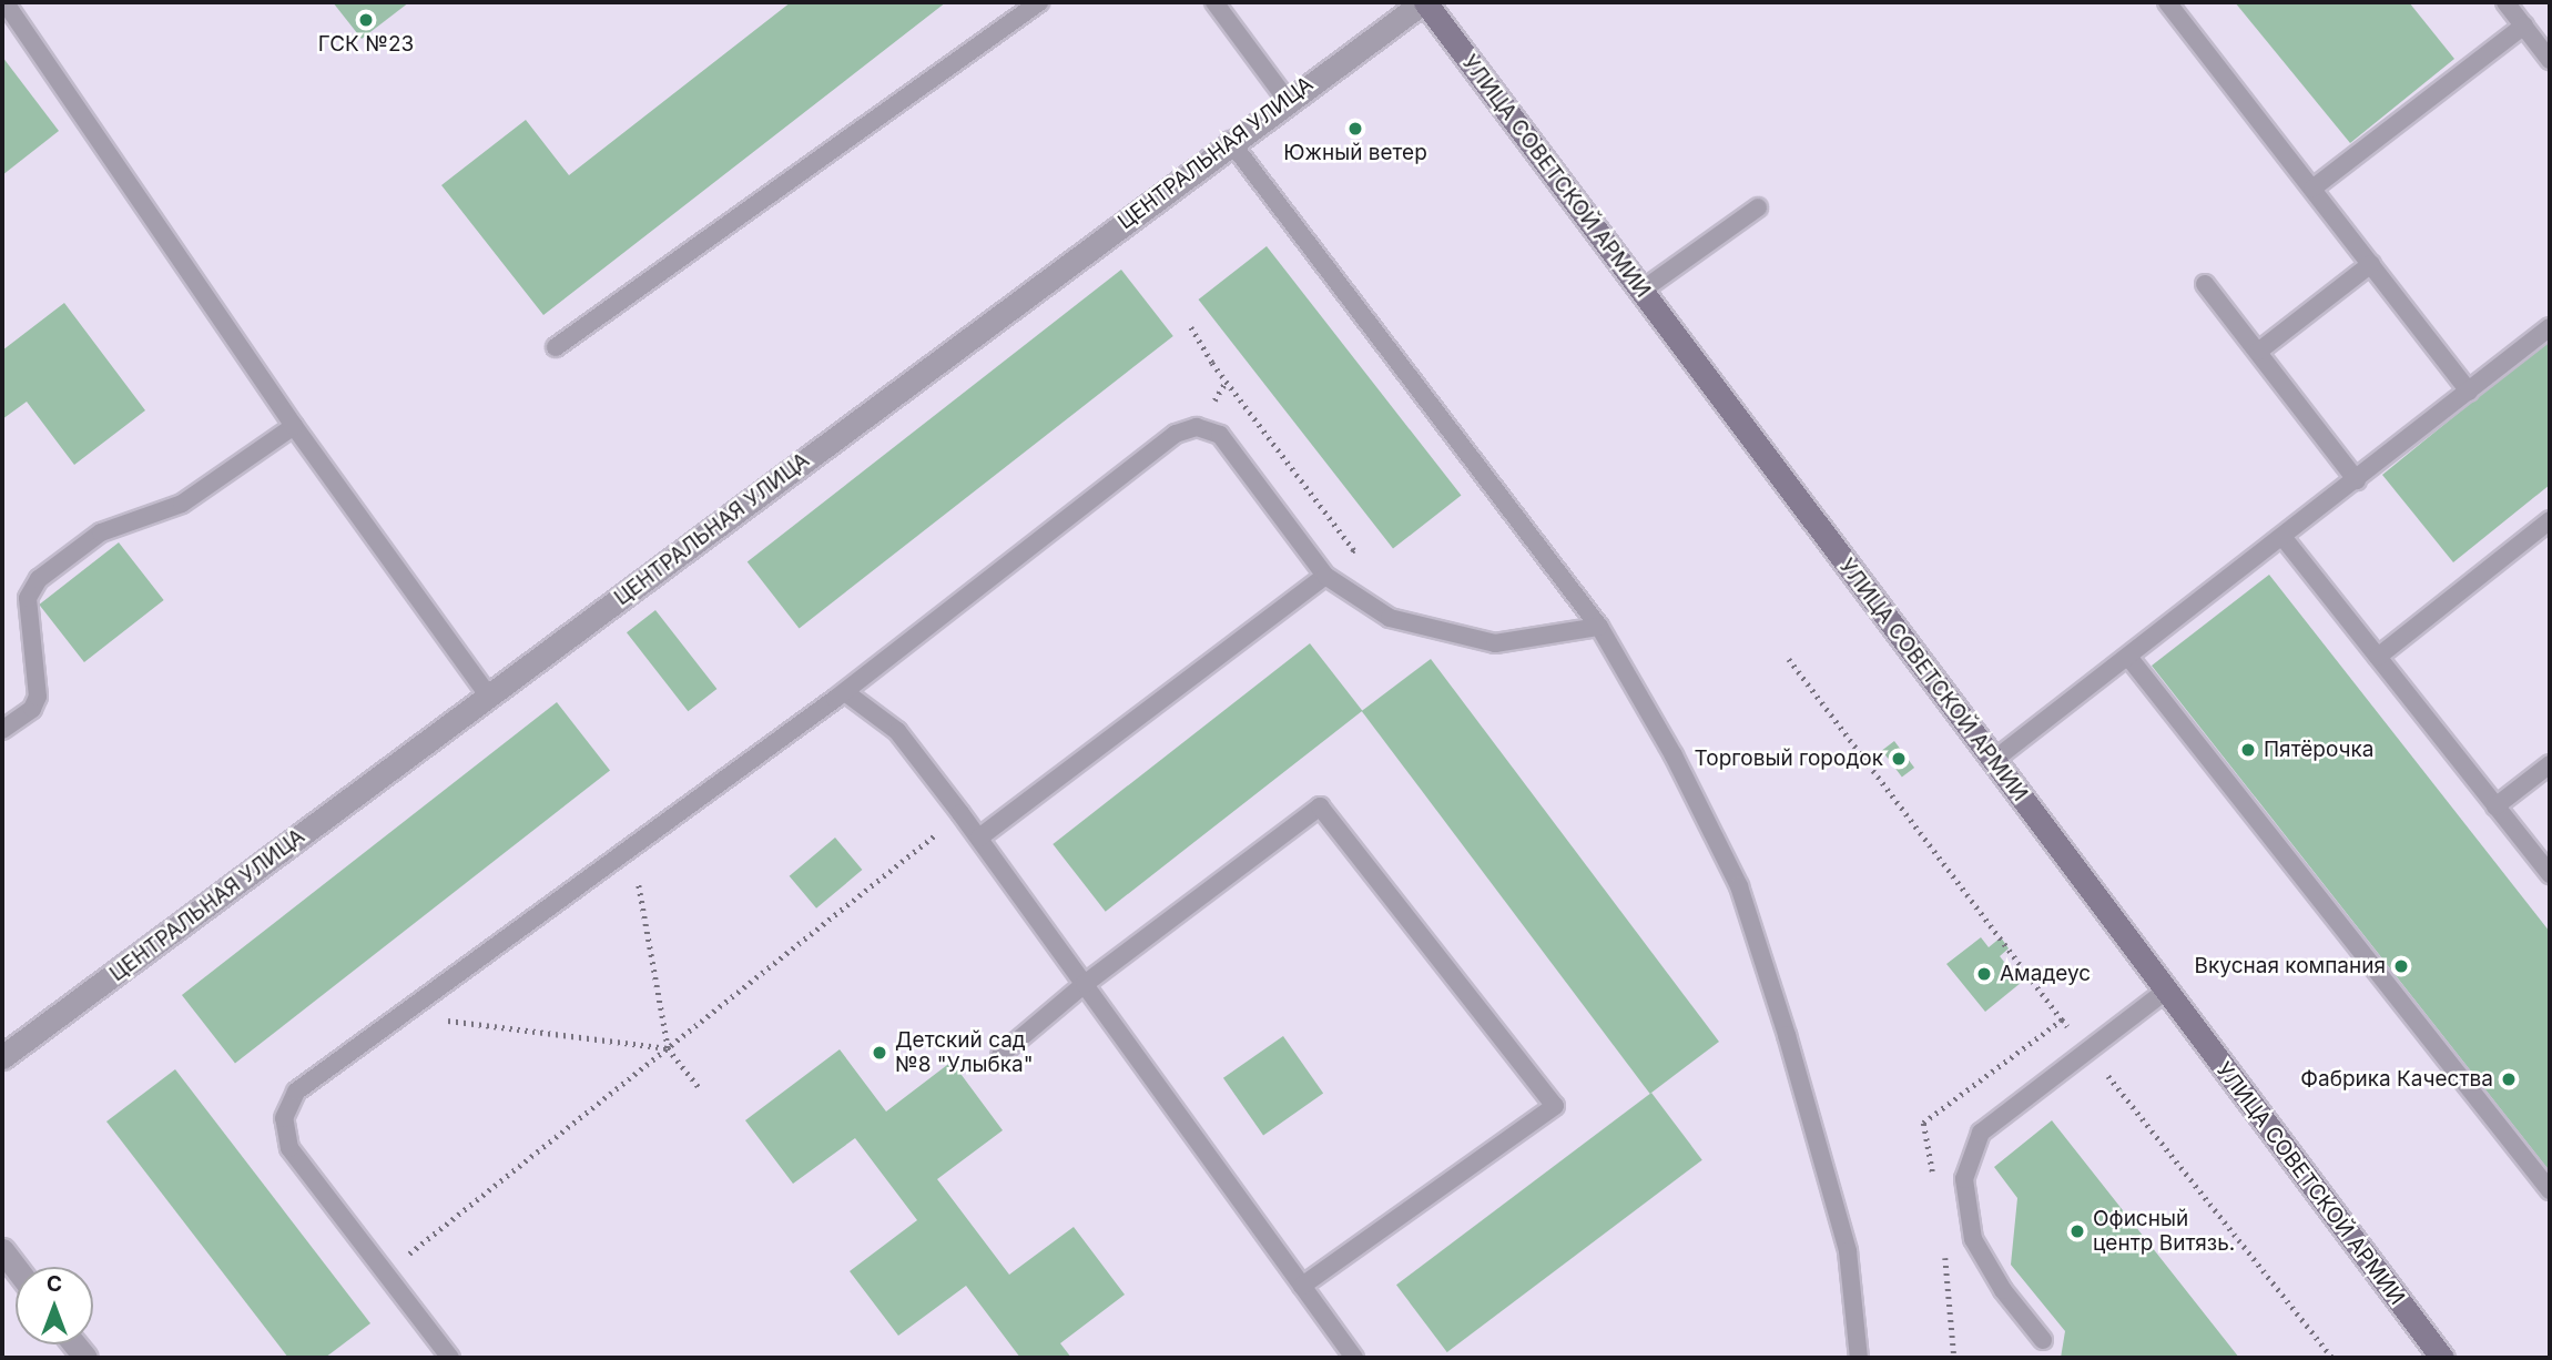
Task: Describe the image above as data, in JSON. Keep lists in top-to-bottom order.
{
  "streets": {
    "main road": ["УЛИЦА СОВЕТСКОЙ АРМИИ"],
    "street": ["ЦЕНТРАЛЬНАЯ УЛИЦА"]
  },
  "crossings": [
    ["ЦЕНТРАЛЬНАЯ УЛИЦА", "УЛИЦА СОВЕТСКОЙ АРМИИ"]
  ],
  "places": [
    "ГСК №23",
    "Южный ветер",
    "Пятёрочка",
    "Торговый городок",
    "Вкусная компания",
    "Амадеус",
    "Детский сад №8 \"Улыбка\"",
    "Фабрика Качества",
    "Офисный центр Витязь."
  ],
  "north": "top"
}
